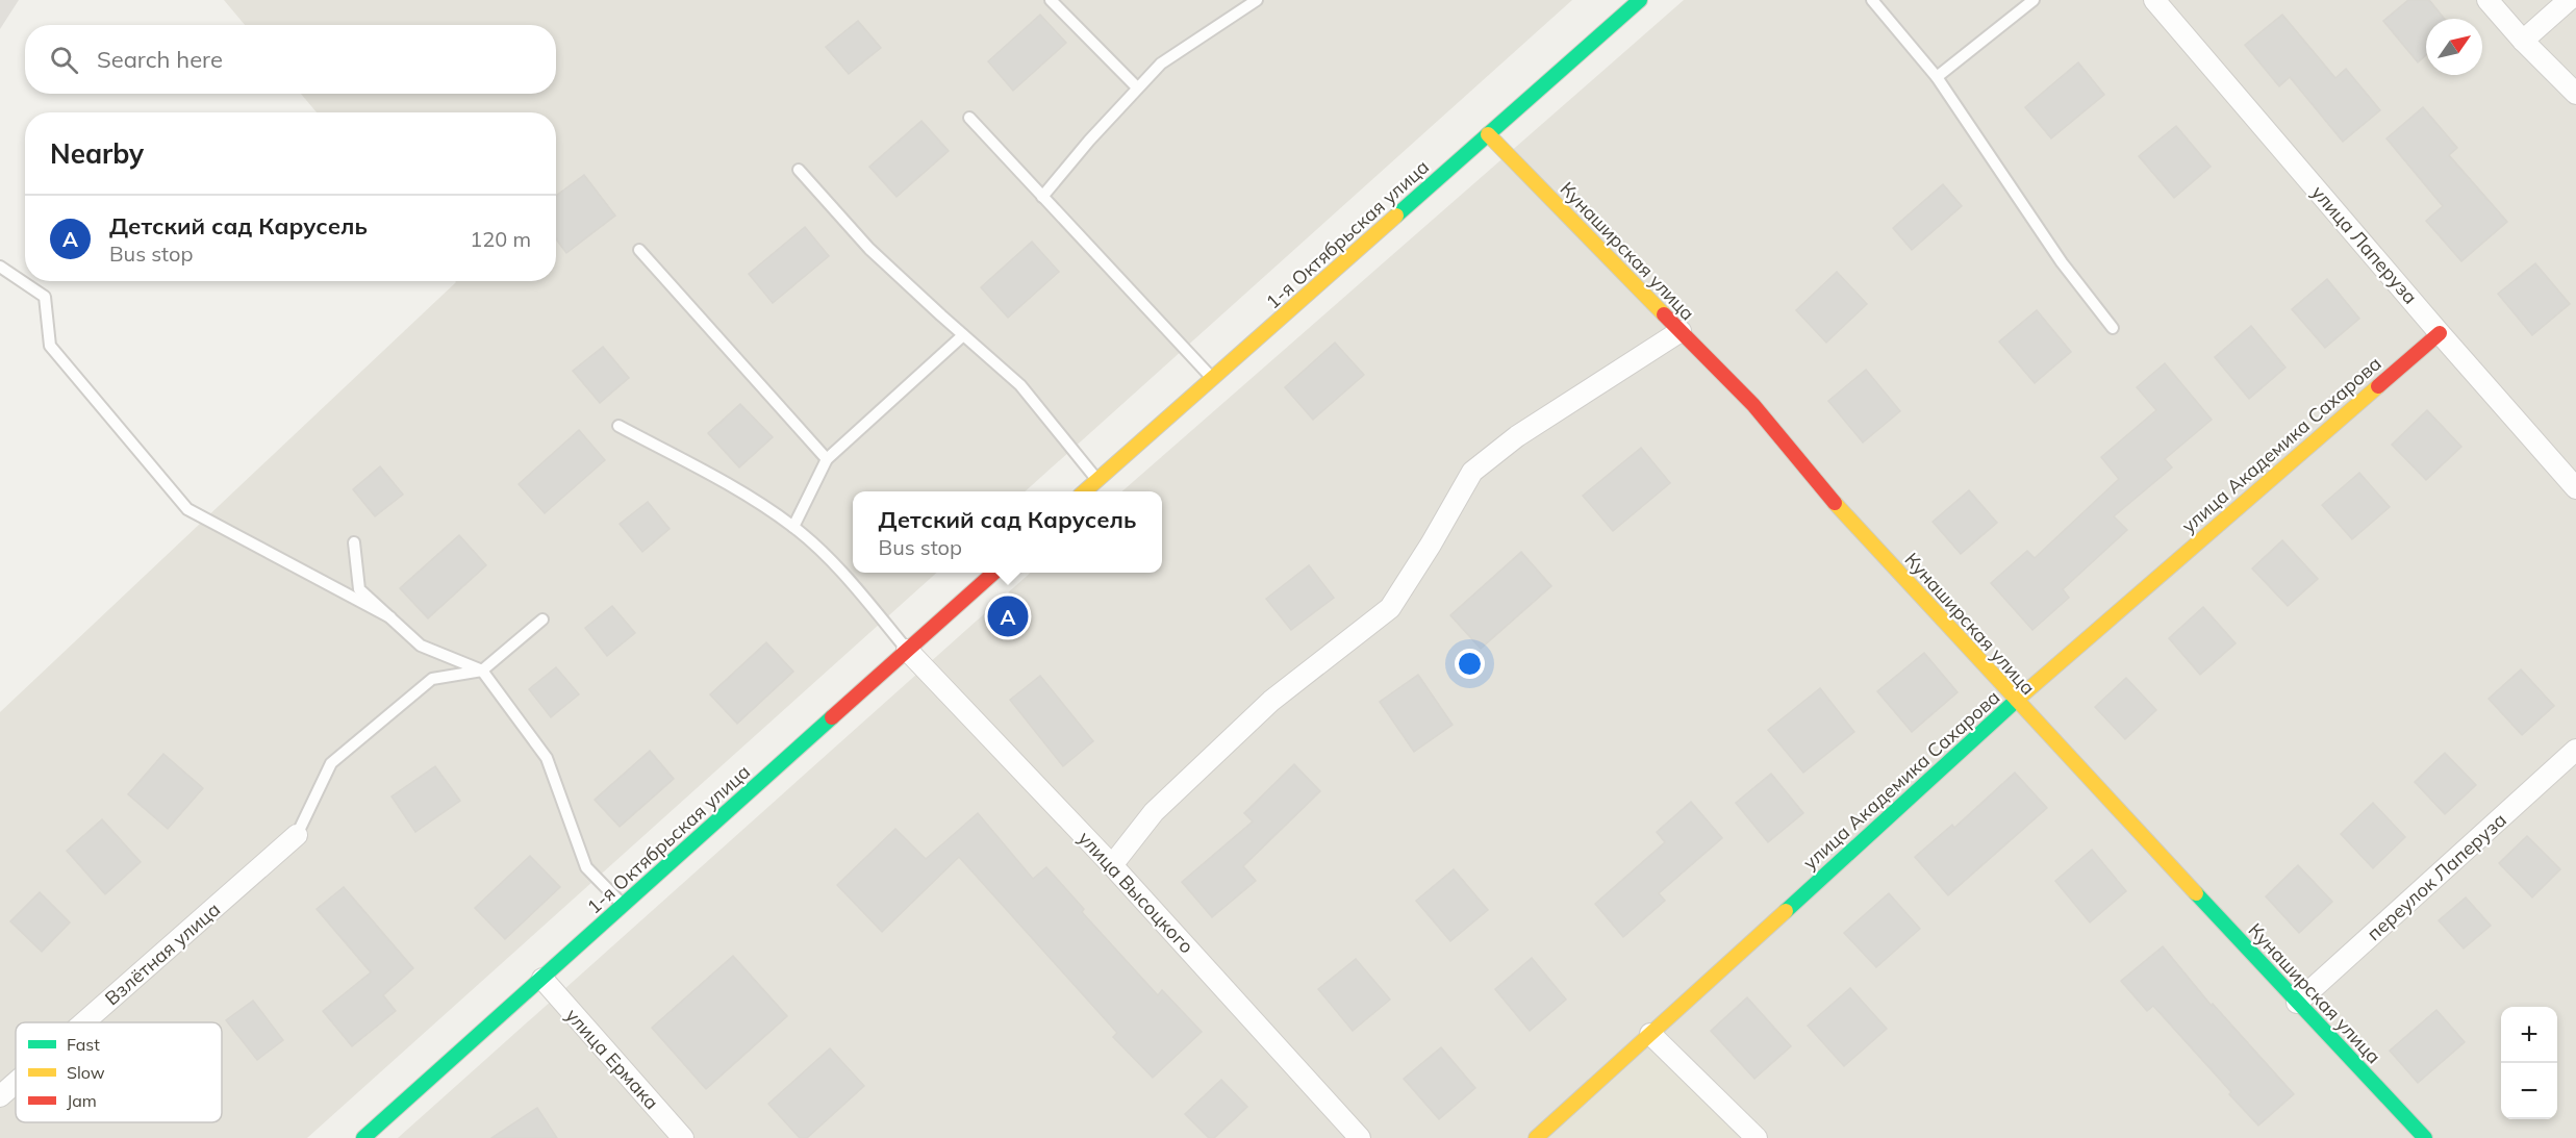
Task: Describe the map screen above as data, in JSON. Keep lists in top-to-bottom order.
{
  "streets": {
    "street": [
      "1-я Октябрьская улица",
      "улица Лаперуза",
      "Кунаширская улица",
      "улица Академика Сахарова",
      "переулок Лаперуза",
      "улица Высоцкого",
      "Взлётная улица",
      "улица Ермака"
    ]
  },
  "crossings": [
    ["1-я Октябрьская улица", "Кунаширская улица"],
    ["1-я Октябрьская улица", "улица Высоцкого"],
    ["1-я Октябрьская улица", "улица Ермака"],
    ["улица Лаперуза", "улица Академика Сахарова"],
    ["Кунаширская улица", "улица Академика Сахарова"],
    ["Кунаширская улица", "переулок Лаперуза"]
  ],
  "legend": ["Fast", "Slow", "Jam"],
  "north": "top right",
  "page": {
    "search": "Search here",
    "heading": "Nearby",
    "list": [
      {
        "mark": "A",
        "name": "Детский сад Карусель",
        "note": "Bus stop",
        "value": "120 m"
      }
    ],
    "popup": ["Детский сад Карусель", "Bus stop"],
    "pins": "A",
    "map_buttons": ["+", "−"]
  }
}
